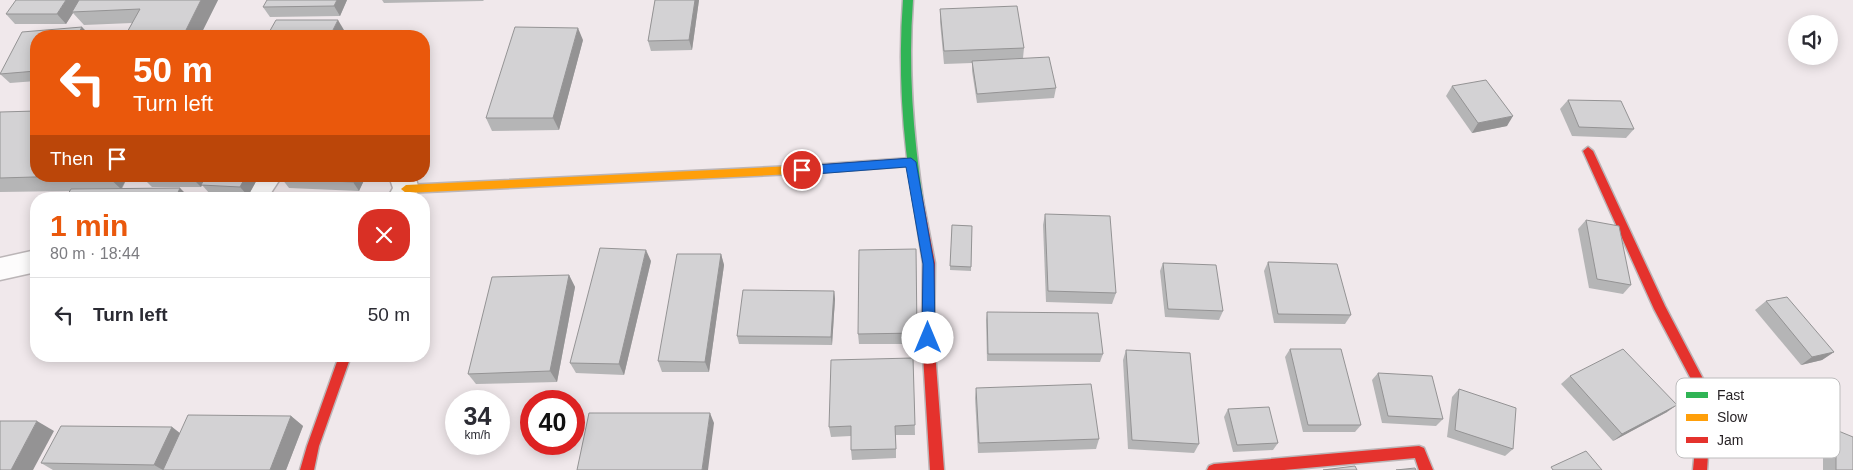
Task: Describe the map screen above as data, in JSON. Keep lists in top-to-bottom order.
{
  "legend": ["Fast", "Slow", "Jam"],
  "page": {
    "turn": ["50 m", "Turn left"],
    "then": "Then",
    "heading": ["1 min", "80 m · 18:44"],
    "list": [
      {
        "name": "Turn left",
        "value": "50 m"
      }
    ],
    "speed": "34 km/h",
    "limit": "40"
  }
}
